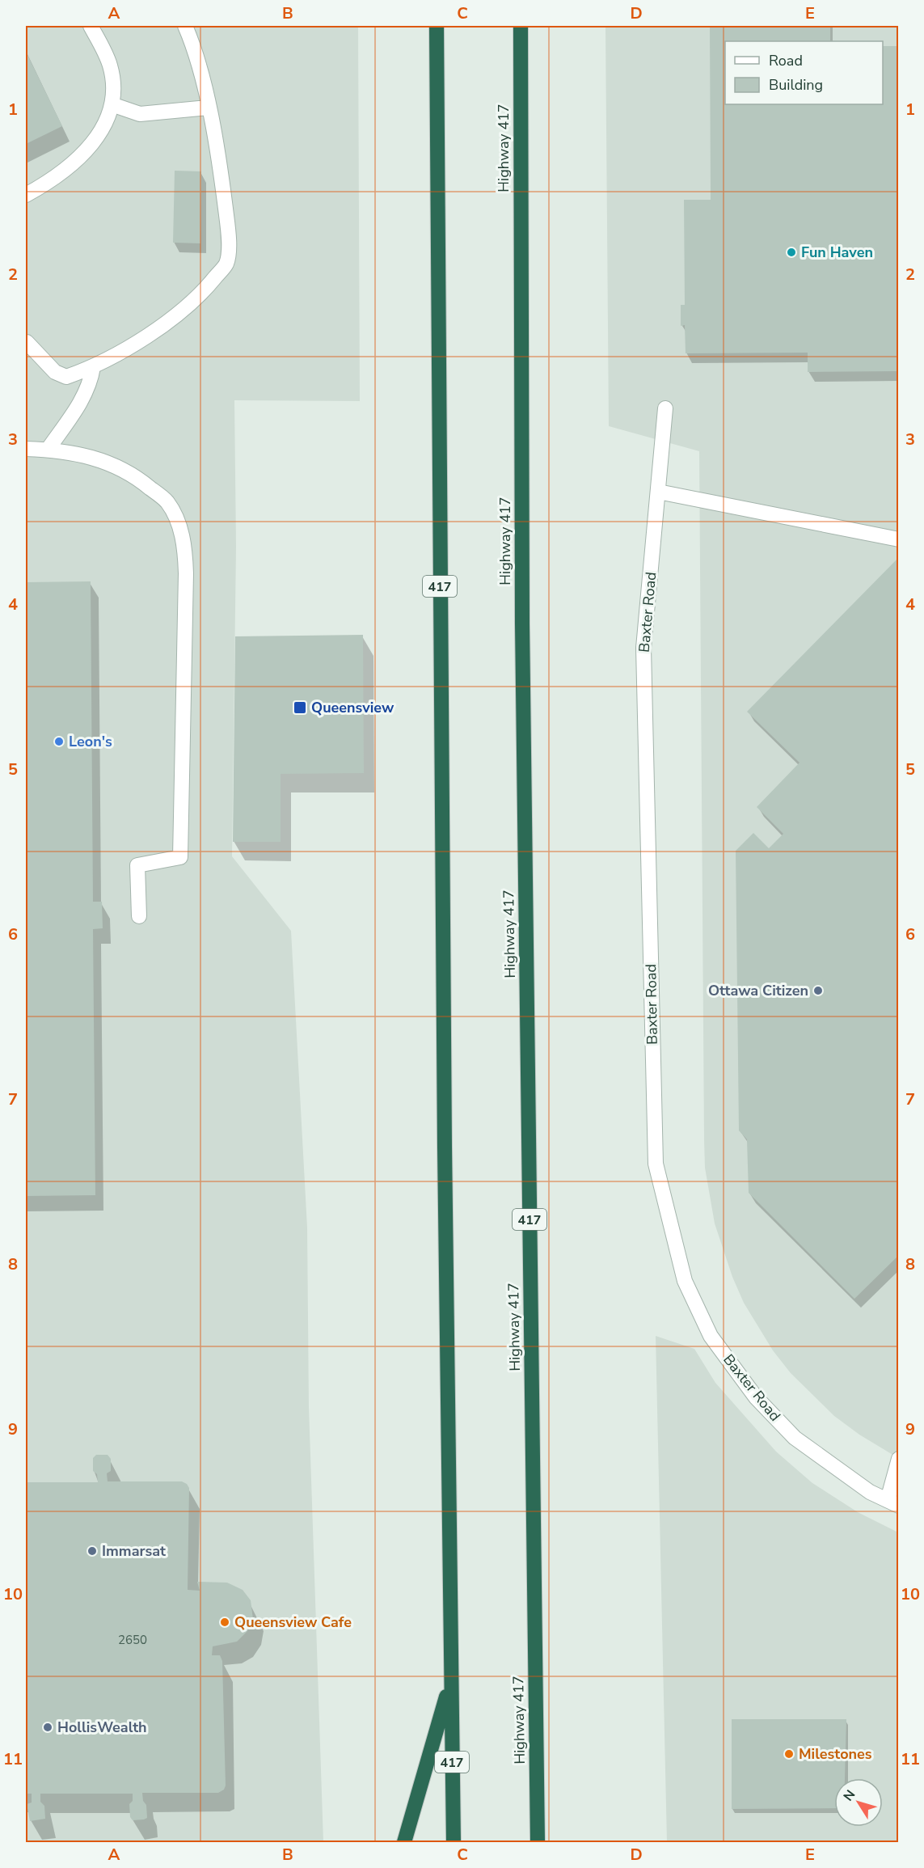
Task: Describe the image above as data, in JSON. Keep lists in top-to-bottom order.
{
  "streets": {
    "highway": ["Highway 417", "417"],
    "street": ["Baxter Road"]
  },
  "places": {
    "other": [
      "Fun Haven",
      "Leon's",
      "Ottawa Citizen",
      "Immarsat",
      "Queensview Cafe",
      "HollisWealth",
      "Milestones"
    ],
    "transit": ["Queensview"]
  },
  "house_numbers": ["2650"],
  "legend": ["Road", "Building"],
  "north": "top left",
  "grid": {
    "columns": [
      "A",
      "B",
      "C",
      "D",
      "E"
    ],
    "rows": [
      "1",
      "2",
      "3",
      "4",
      "5",
      "6",
      "7",
      "8",
      "9",
      "10",
      "11"
    ]
  }
}
